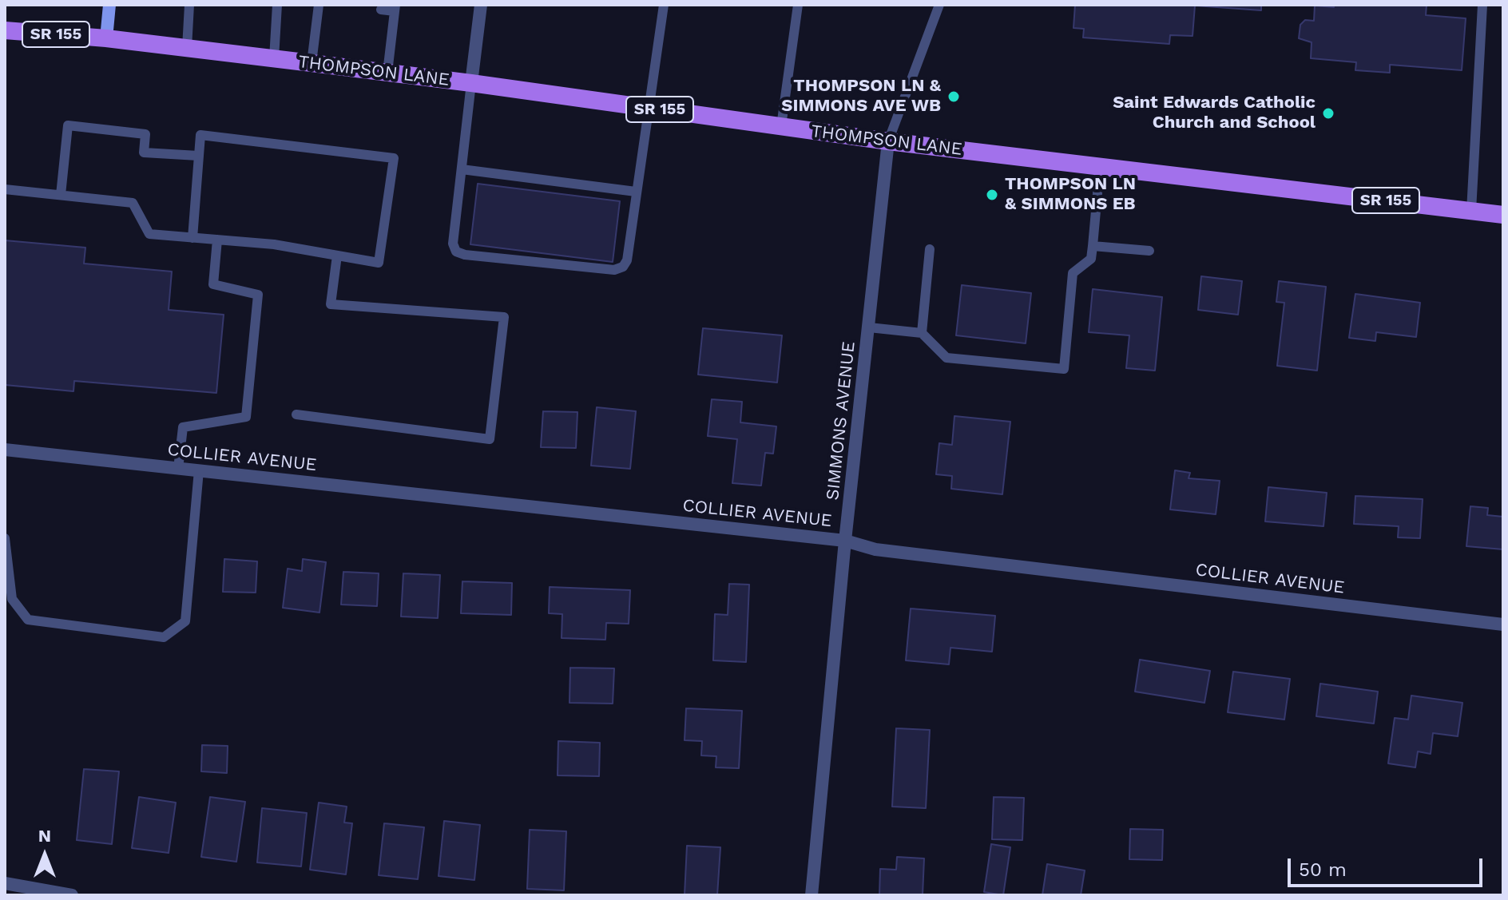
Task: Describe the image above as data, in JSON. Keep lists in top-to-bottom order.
{
  "streets": {
    "main road": ["SR 155", "THOMPSON LANE"],
    "street": ["SIMMONS AVENUE", "COLLIER AVENUE"]
  },
  "crossings": [
    ["THOMPSON LANE", "SIMMONS AVENUE"],
    ["SIMMONS AVENUE", "COLLIER AVENUE"]
  ],
  "places": ["THOMPSON LN & SIMMONS AVE WB", "Saint Edwards Catholic Church and School", "THOMPSON LN & SIMMONS EB"],
  "scale_bar": "50 m",
  "north": "top"
}
